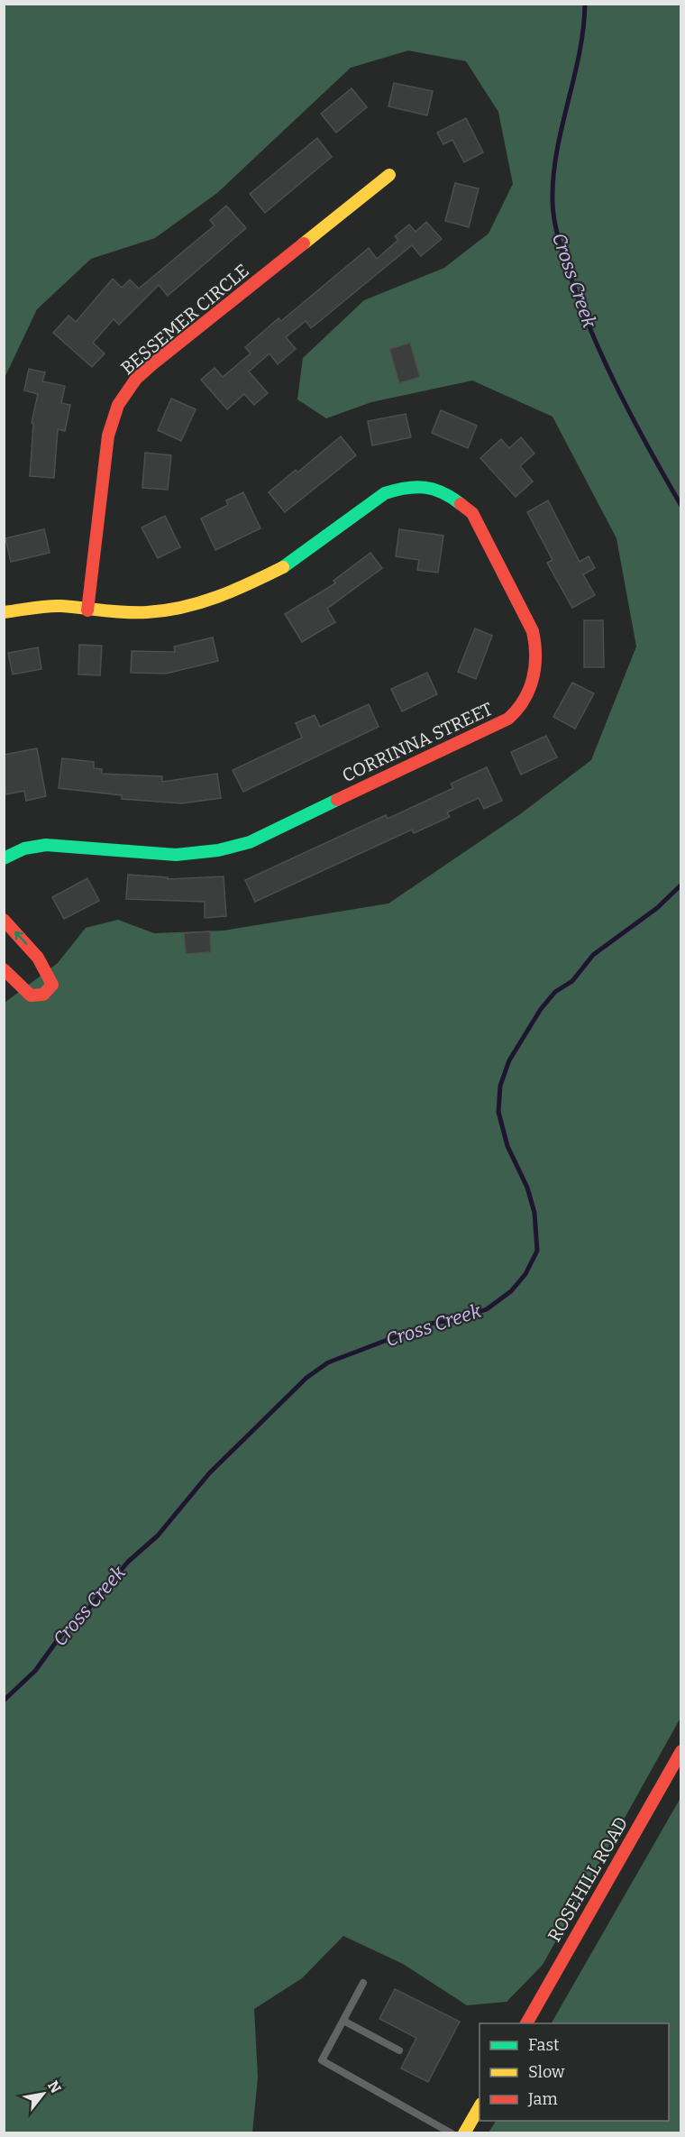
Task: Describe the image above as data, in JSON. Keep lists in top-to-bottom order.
{
  "streets": {
    "street": ["BESSEMER CIRCLE", "CORRINNA STREET", "ROSEHILL ROAD"]
  },
  "crossings": [
    ["BESSEMER CIRCLE", "CORRINNA STREET"]
  ],
  "water": ["Cross Creek"],
  "legend": ["Fast", "Slow", "Jam"],
  "north": "top right"
}
